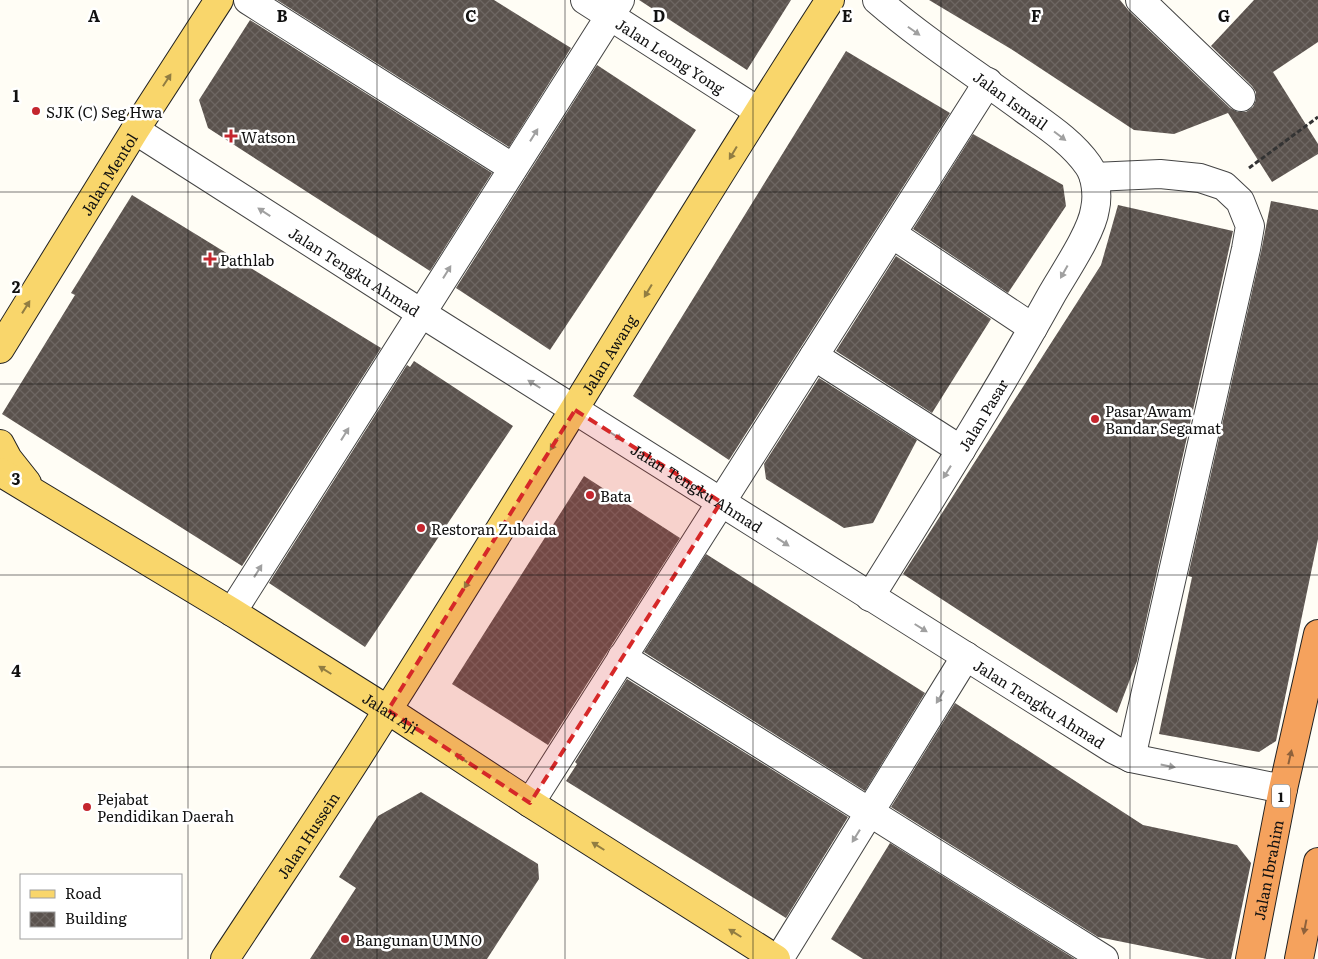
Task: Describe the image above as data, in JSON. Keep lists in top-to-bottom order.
{
  "streets": {
    "highway": ["1", "Jalan Ibrahim"],
    "main road": [
      "Jalan Mentol",
      "Jalan Awang",
      "Jalan Aji",
      "Jalan Hussein"
    ],
    "street": [
      "Jalan Leong Yong",
      "Jalan Ismail",
      "Jalan Tengku Ahmad",
      "Jalan Pasar"
    ]
  },
  "crossings": [
    ["Jalan Leong Yong", "Jalan Awang"],
    ["Jalan Ismail", "Jalan Pasar"],
    ["Jalan Mentol", "Jalan Tengku Ahmad"],
    ["Jalan Tengku Ahmad", "Jalan Awang"],
    ["Jalan Tengku Ahmad", "Jalan Pasar"],
    ["Jalan Tengku Ahmad", "Jalan Ibrahim"],
    ["Jalan Awang", "Jalan Aji"],
    ["Jalan Awang", "Jalan Hussein"],
    ["Jalan Aji", "Jalan Hussein"]
  ],
  "one_way": [
    "Jalan Mentol",
    "Jalan Awang",
    "Jalan Aji",
    "Jalan Ibrahim"
  ],
  "places": {
    "other": [
      "SJK (C) Seg Hwa",
      "Pasar Awam Bandar Segamat",
      "Bata",
      "Restoran Zubaida",
      "Pejabat Pendidikan Daerah",
      "Bangunan UMNO"
    ],
    "health": ["Watson", "Pathlab"]
  },
  "legend": ["Road", "Building"],
  "grid": {
    "columns": [
      "A",
      "B",
      "C",
      "D",
      "E",
      "F",
      "G"
    ],
    "rows": [
      "1",
      "2",
      "3",
      "4"
    ]
  }
}
